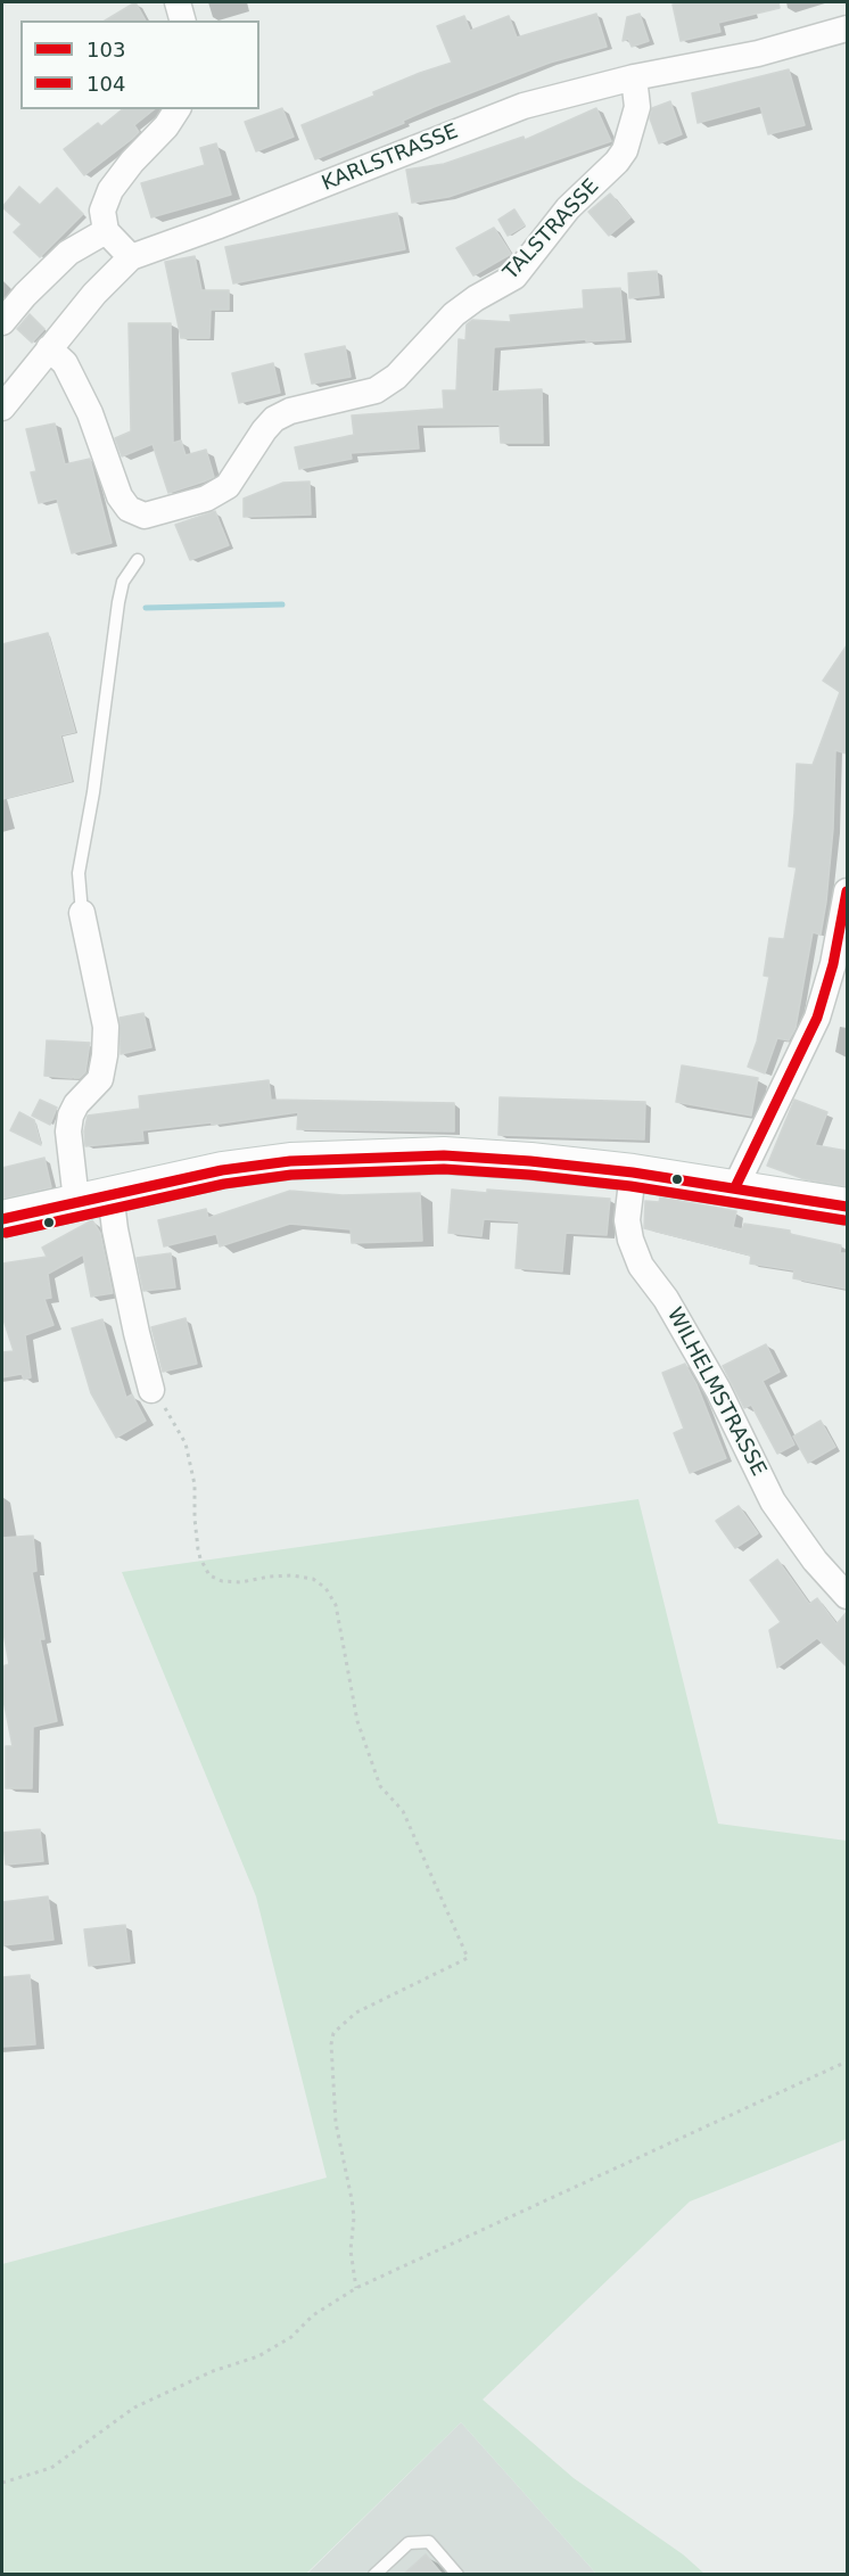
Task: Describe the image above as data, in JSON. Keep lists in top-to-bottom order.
{
  "streets": {
    "street": ["KARLSTRASSE", "TALSTRASSE", "WILHELMSTRASSE"]
  },
  "crossings": [
    ["KARLSTRASSE", "TALSTRASSE"]
  ],
  "lines": ["transit line 103", "transit line 104"],
  "legend": ["103", "104"]
}
